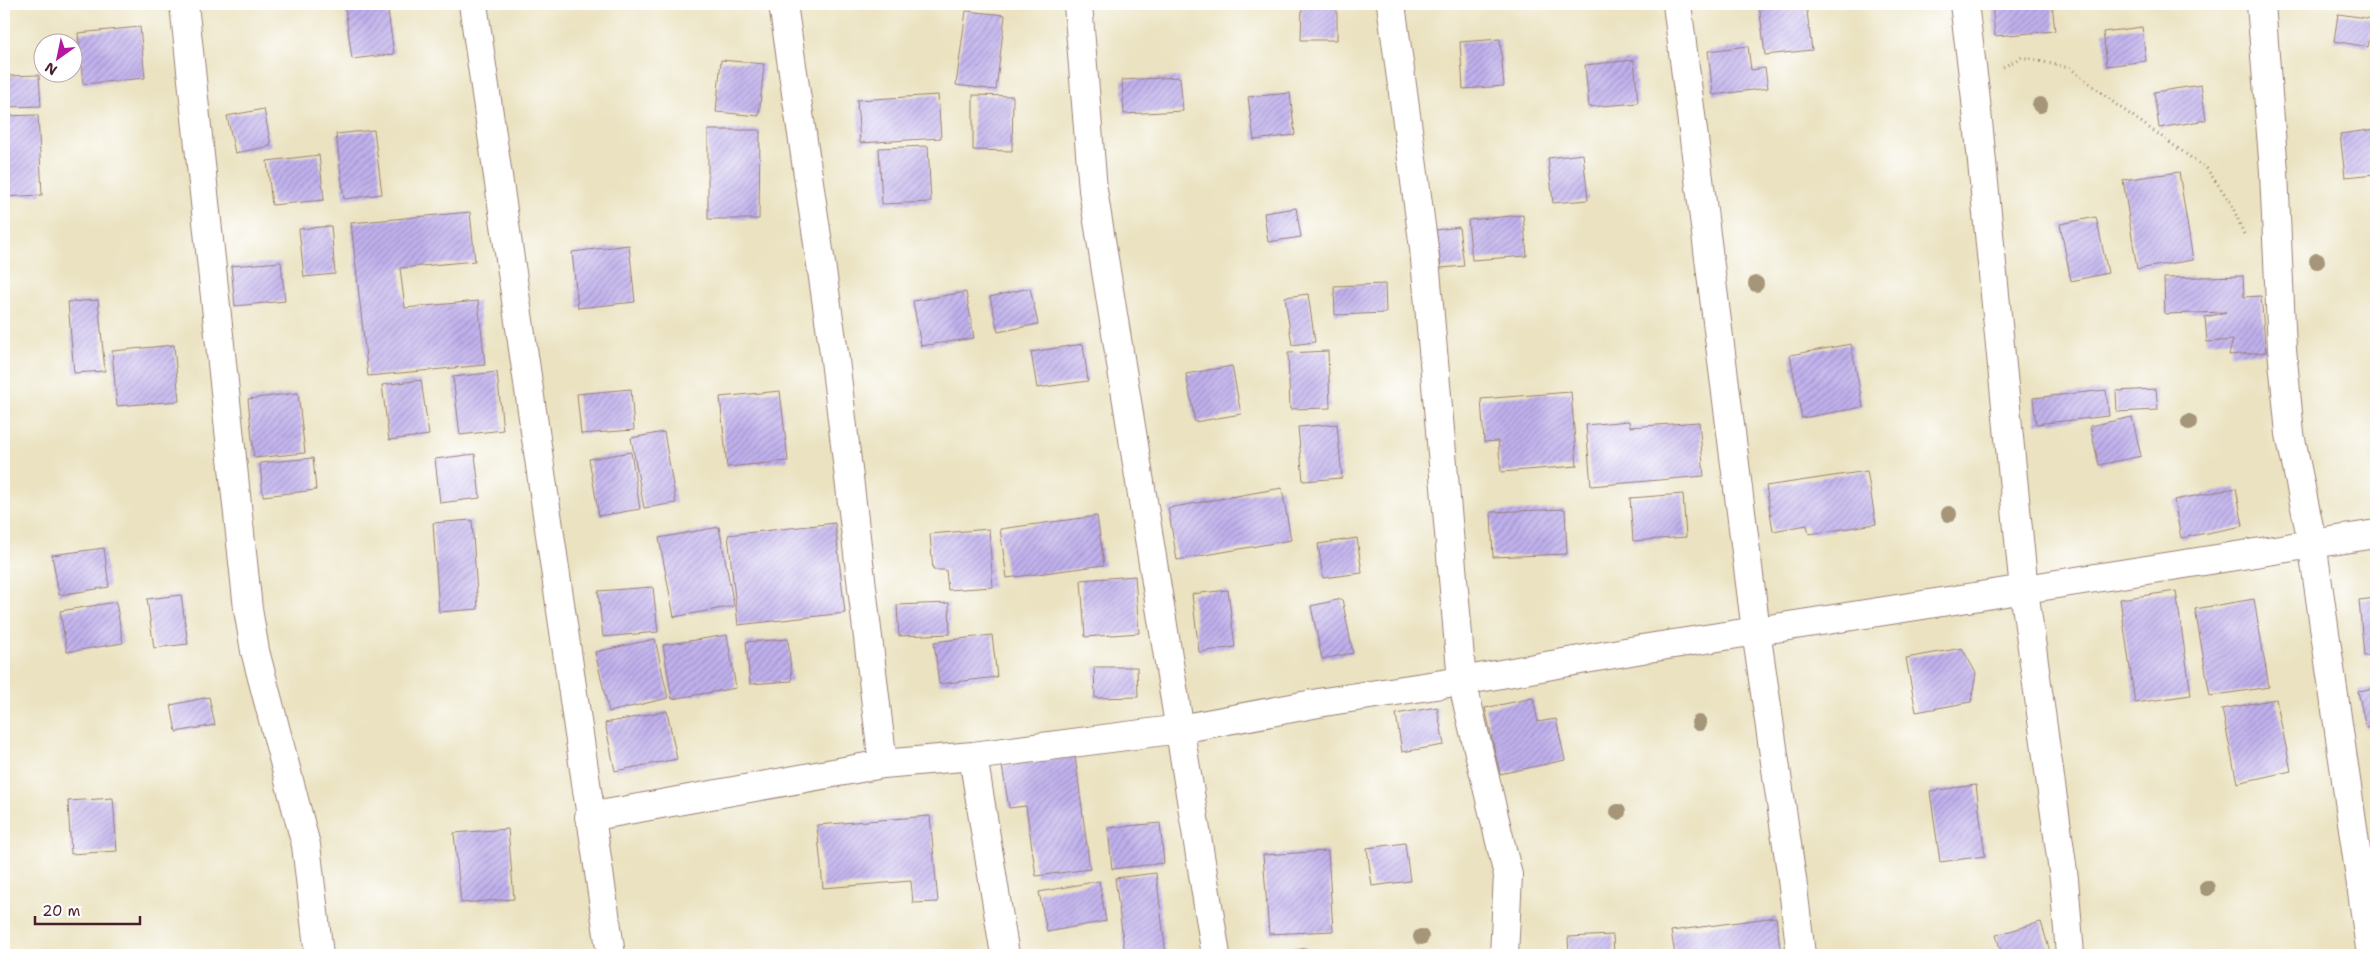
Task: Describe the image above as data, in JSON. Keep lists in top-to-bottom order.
{
  "scale_bar": "20 m",
  "north": "bottom left"
}
